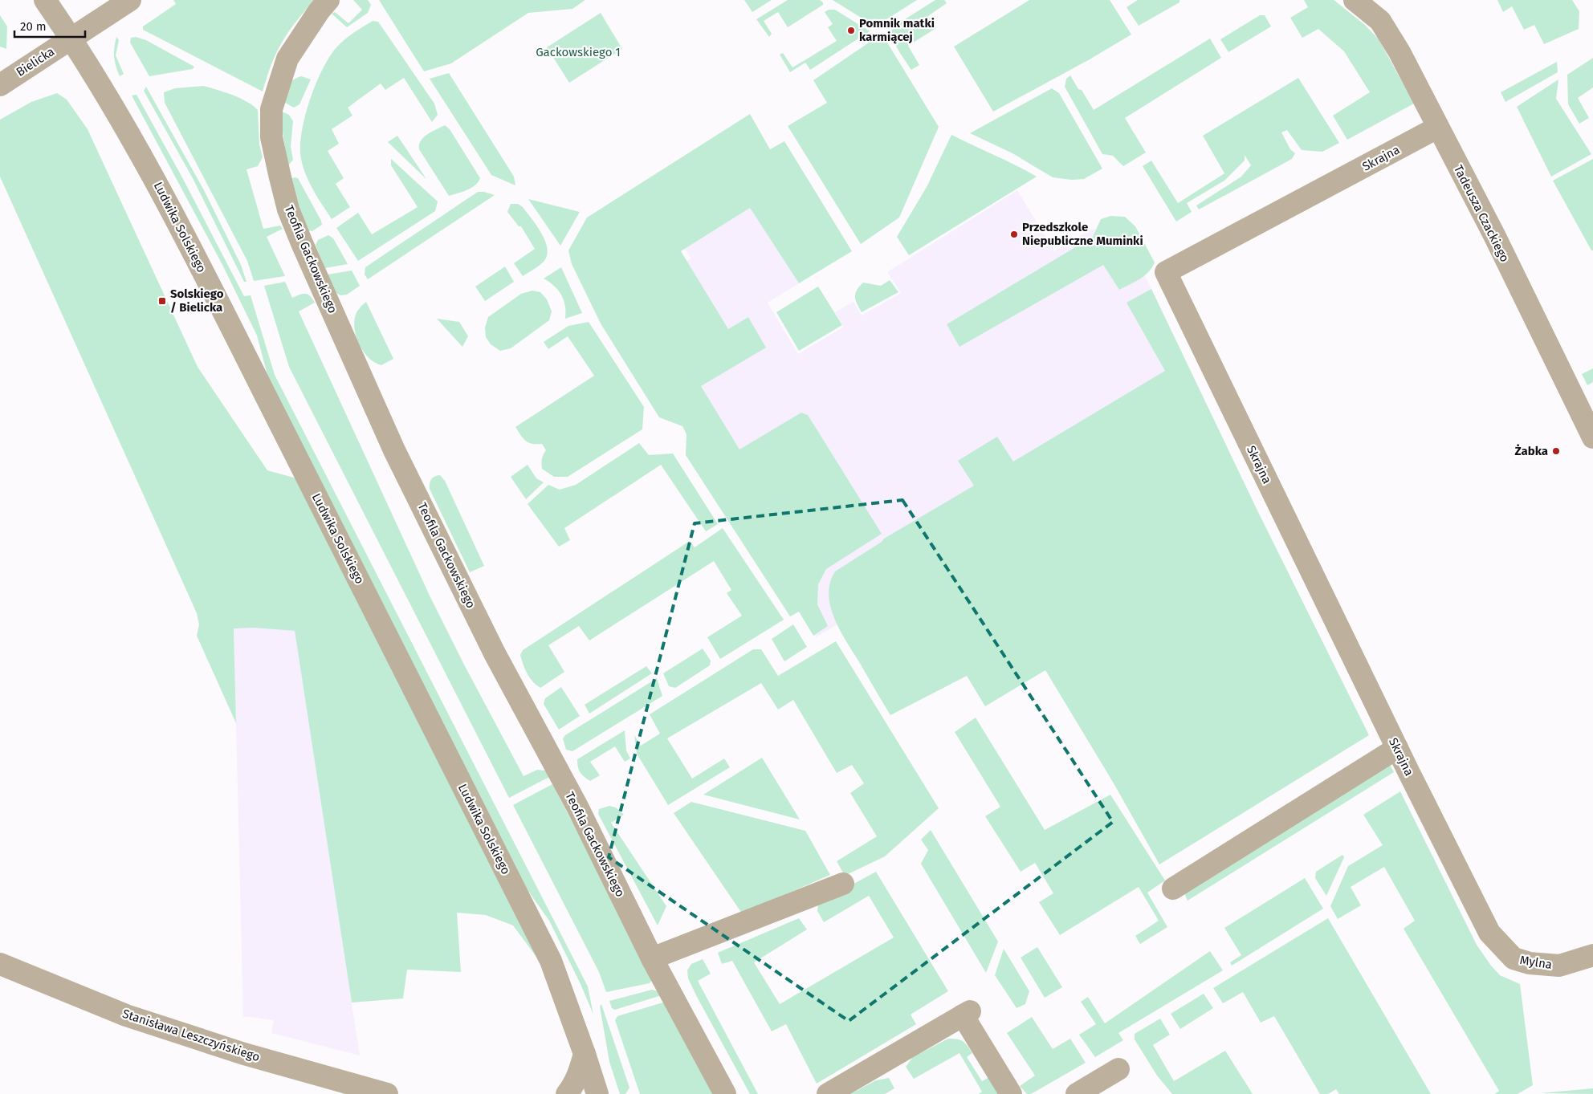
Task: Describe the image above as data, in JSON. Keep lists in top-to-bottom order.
{
  "streets": {
    "street": [
      "Bielicka",
      "Skrajna",
      "Tadeusza Czackiego",
      "Ludwika Solskiego",
      "Teofila Gackowskiego",
      "Mylna",
      "Stanisława Leszczyńskiego"
    ]
  },
  "crossings": [
    ["Bielicka", "Ludwika Solskiego"],
    ["Skrajna", "Tadeusza Czackiego"],
    ["Skrajna", "Mylna"]
  ],
  "parks": ["Gackowskiego 1"],
  "places": {
    "other": ["Pomnik matki karmiącej", "Przedszkole Niepubliczne Muminki", "Żabka"],
    "transit": ["Solskiego / Bielicka"]
  },
  "scale_bar": "20 m"
}
